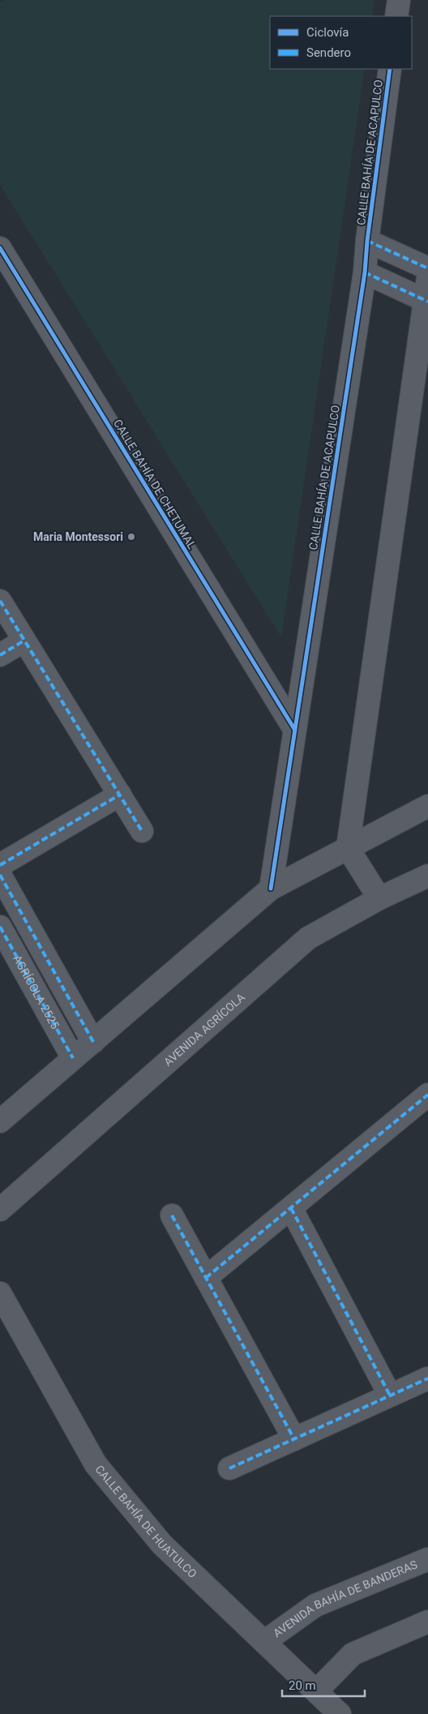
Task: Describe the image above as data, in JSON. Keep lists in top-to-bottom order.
{
  "streets": {
    "street": [
      "CALLE BAHÍA DE ACAPULCO",
      "CALLE BAHÍA DE CHETUMAL",
      "AGRÍCOLA 2525",
      "AVENIDA AGRÍCOLA",
      "CALLE BAHÍA DE HUATULCO",
      "AVENIDA BAHÍA DE BANDERAS"
    ]
  },
  "crossings": [
    ["CALLE BAHÍA DE ACAPULCO", "CALLE BAHÍA DE CHETUMAL"],
    ["CALLE BAHÍA DE HUATULCO", "AVENIDA BAHÍA DE BANDERAS"]
  ],
  "places": ["Maria Montessori"],
  "legend": ["Ciclovía", "Sendero"],
  "scale_bar": "20 m"
}
